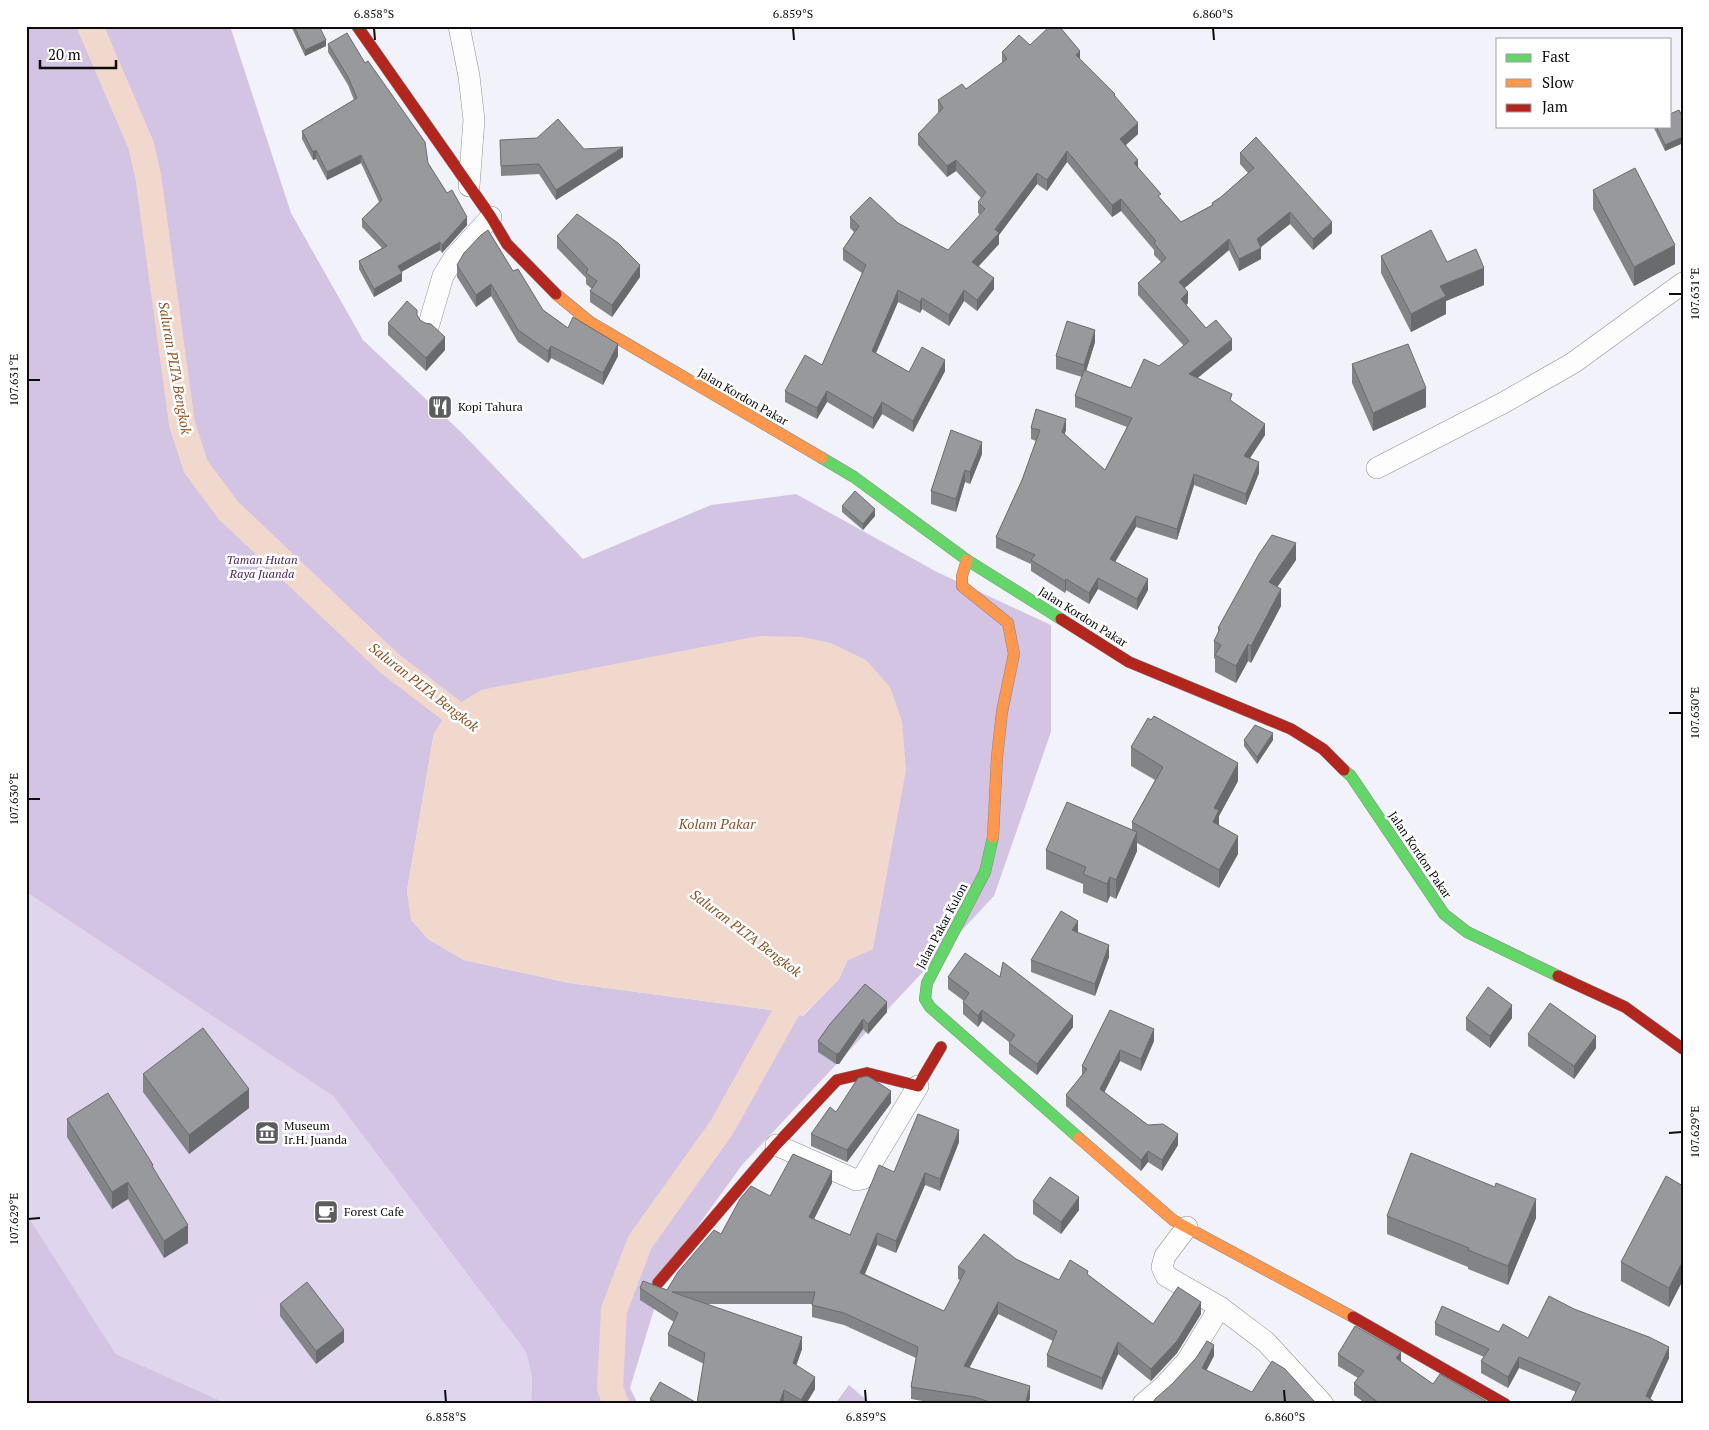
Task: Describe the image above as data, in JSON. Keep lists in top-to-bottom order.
{
  "streets": {
    "street": ["Jalan Kordon Pakar", "Jalan Pakar Kulon"]
  },
  "crossings": [
    ["Jalan Kordon Pakar", "Jalan Pakar Kulon"]
  ],
  "water": ["Saluran PLTA Bengkok", "Kolam Pakar"],
  "parks": ["Taman Hutan Raya Juanda"],
  "places": {
    "restaurant": ["Kopi Tahura"],
    "museum": ["Museum Ir.H. Juanda"],
    "cafe": ["Forest Cafe"]
  },
  "legend": ["Fast", "Slow", "Jam"],
  "scale_bar": "20 m",
  "coordinates": [
    "6.858°S",
    "6.859°S",
    "6.860°S",
    "107.631°E",
    "107.630°E",
    "107.629°E"
  ]
}
